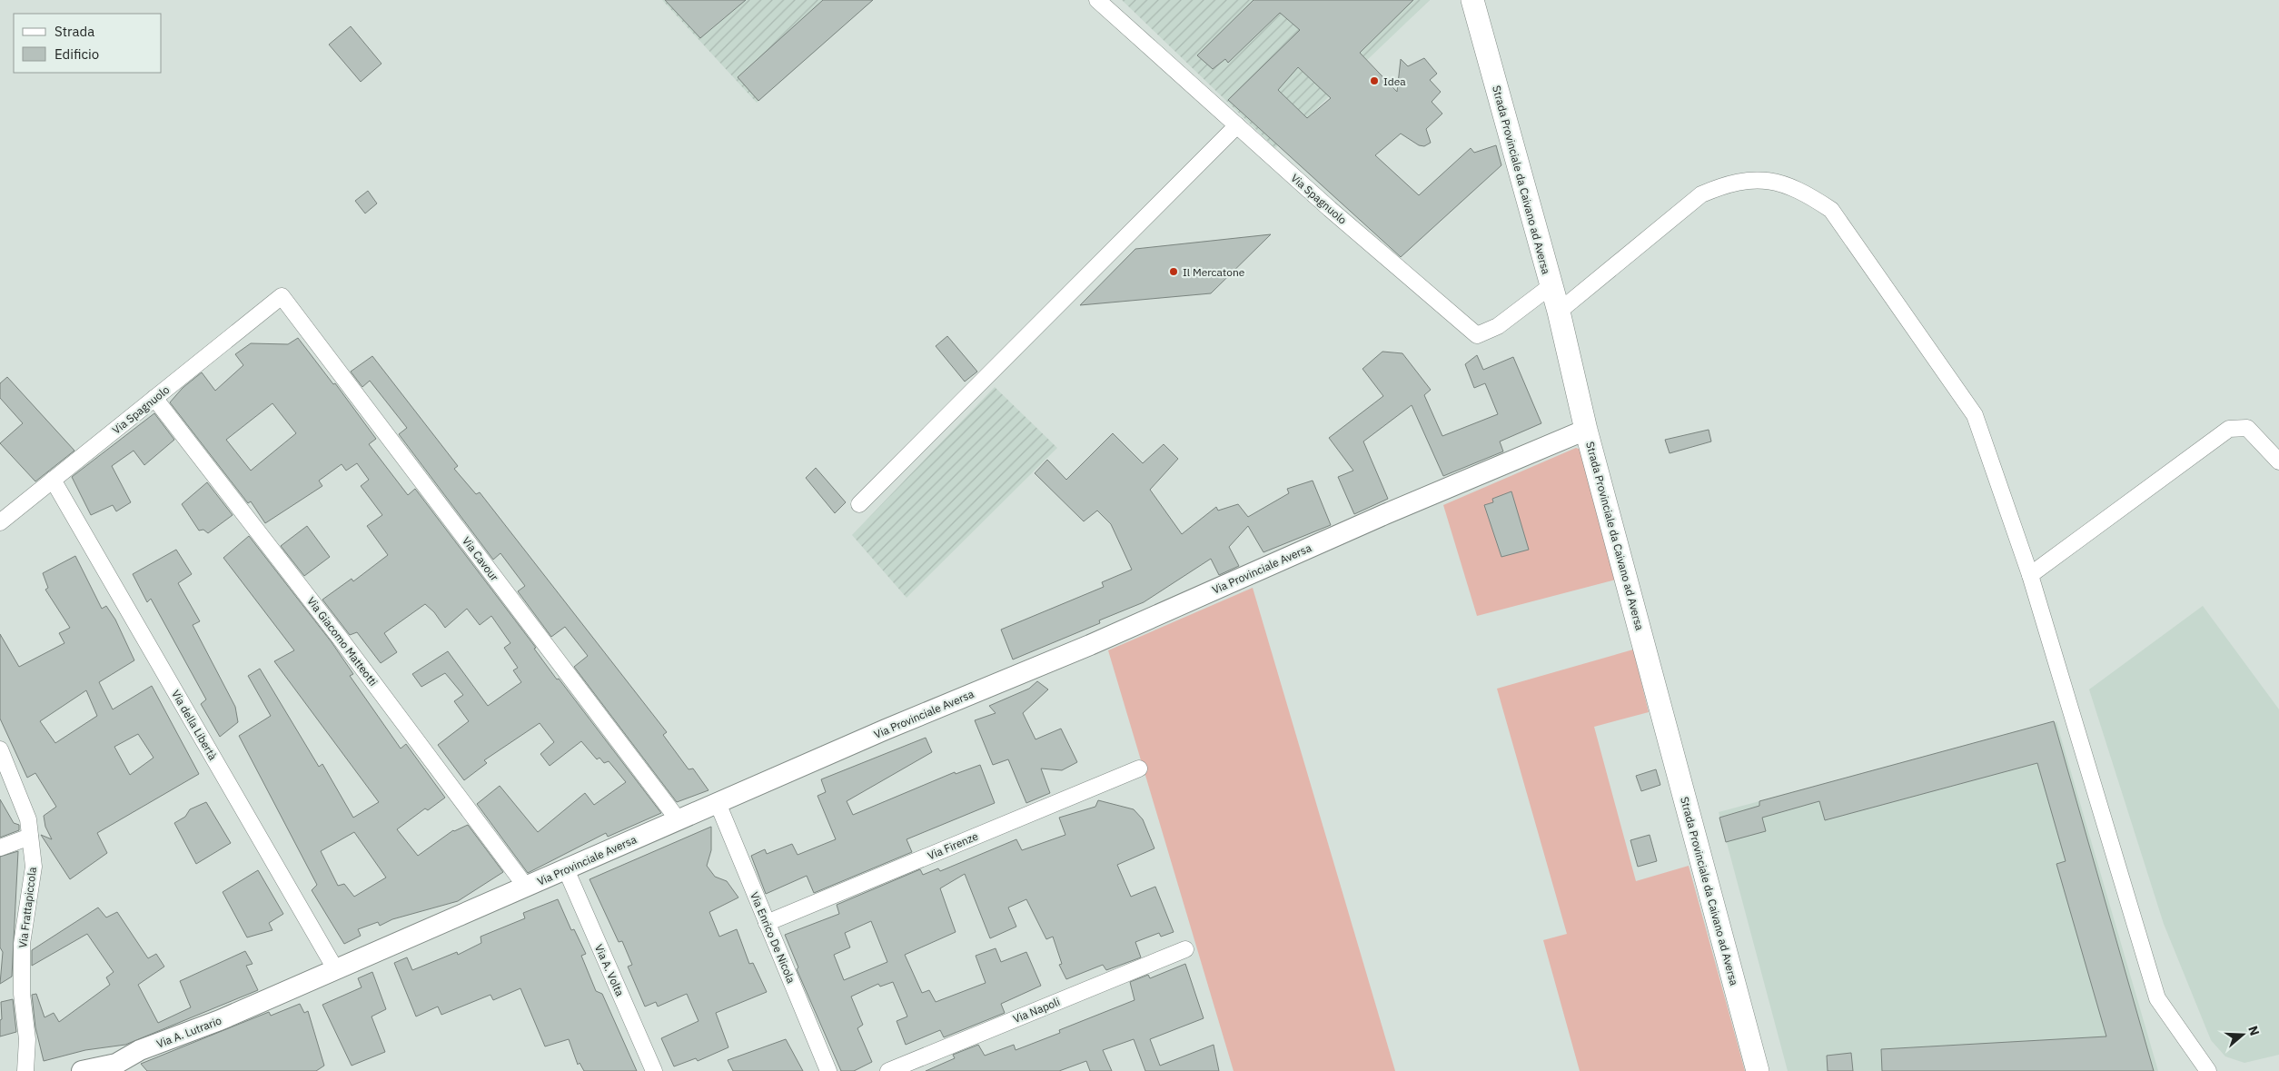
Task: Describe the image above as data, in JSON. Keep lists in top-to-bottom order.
{
  "streets": {
    "main road": ["Strada Provinciale da Caivano ad Aversa"],
    "street": [
      "Via Spagnuolo",
      "Via Cavour",
      "Via Provinciale Aversa",
      "Via Giacomo Matteotti",
      "Via della Libertà",
      "Via Firenze",
      "Via Frattapiccola",
      "Via Enrico De Nicola",
      "Via A. Volta",
      "Via Napoli",
      "Via A. Lutrario"
    ]
  },
  "crossings": [
    ["Strada Provinciale da Caivano ad Aversa", "Via Spagnuolo"],
    ["Strada Provinciale da Caivano ad Aversa", "Via Provinciale Aversa"],
    ["Via Spagnuolo", "Via Cavour"],
    ["Via Spagnuolo", "Via Giacomo Matteotti"],
    ["Via Spagnuolo", "Via della Libertà"],
    ["Via Cavour", "Via Provinciale Aversa"],
    ["Via Provinciale Aversa", "Via Giacomo Matteotti"],
    ["Via Provinciale Aversa", "Via della Libertà"],
    ["Via Provinciale Aversa", "Via Enrico De Nicola"],
    ["Via Provinciale Aversa", "Via A. Volta"],
    ["Via Provinciale Aversa", "Via A. Lutrario"],
    ["Via Firenze", "Via Enrico De Nicola"]
  ],
  "places": ["Idea", "Il Mercatone"],
  "legend": ["Strada", "Edificio"],
  "north": "right"
}
